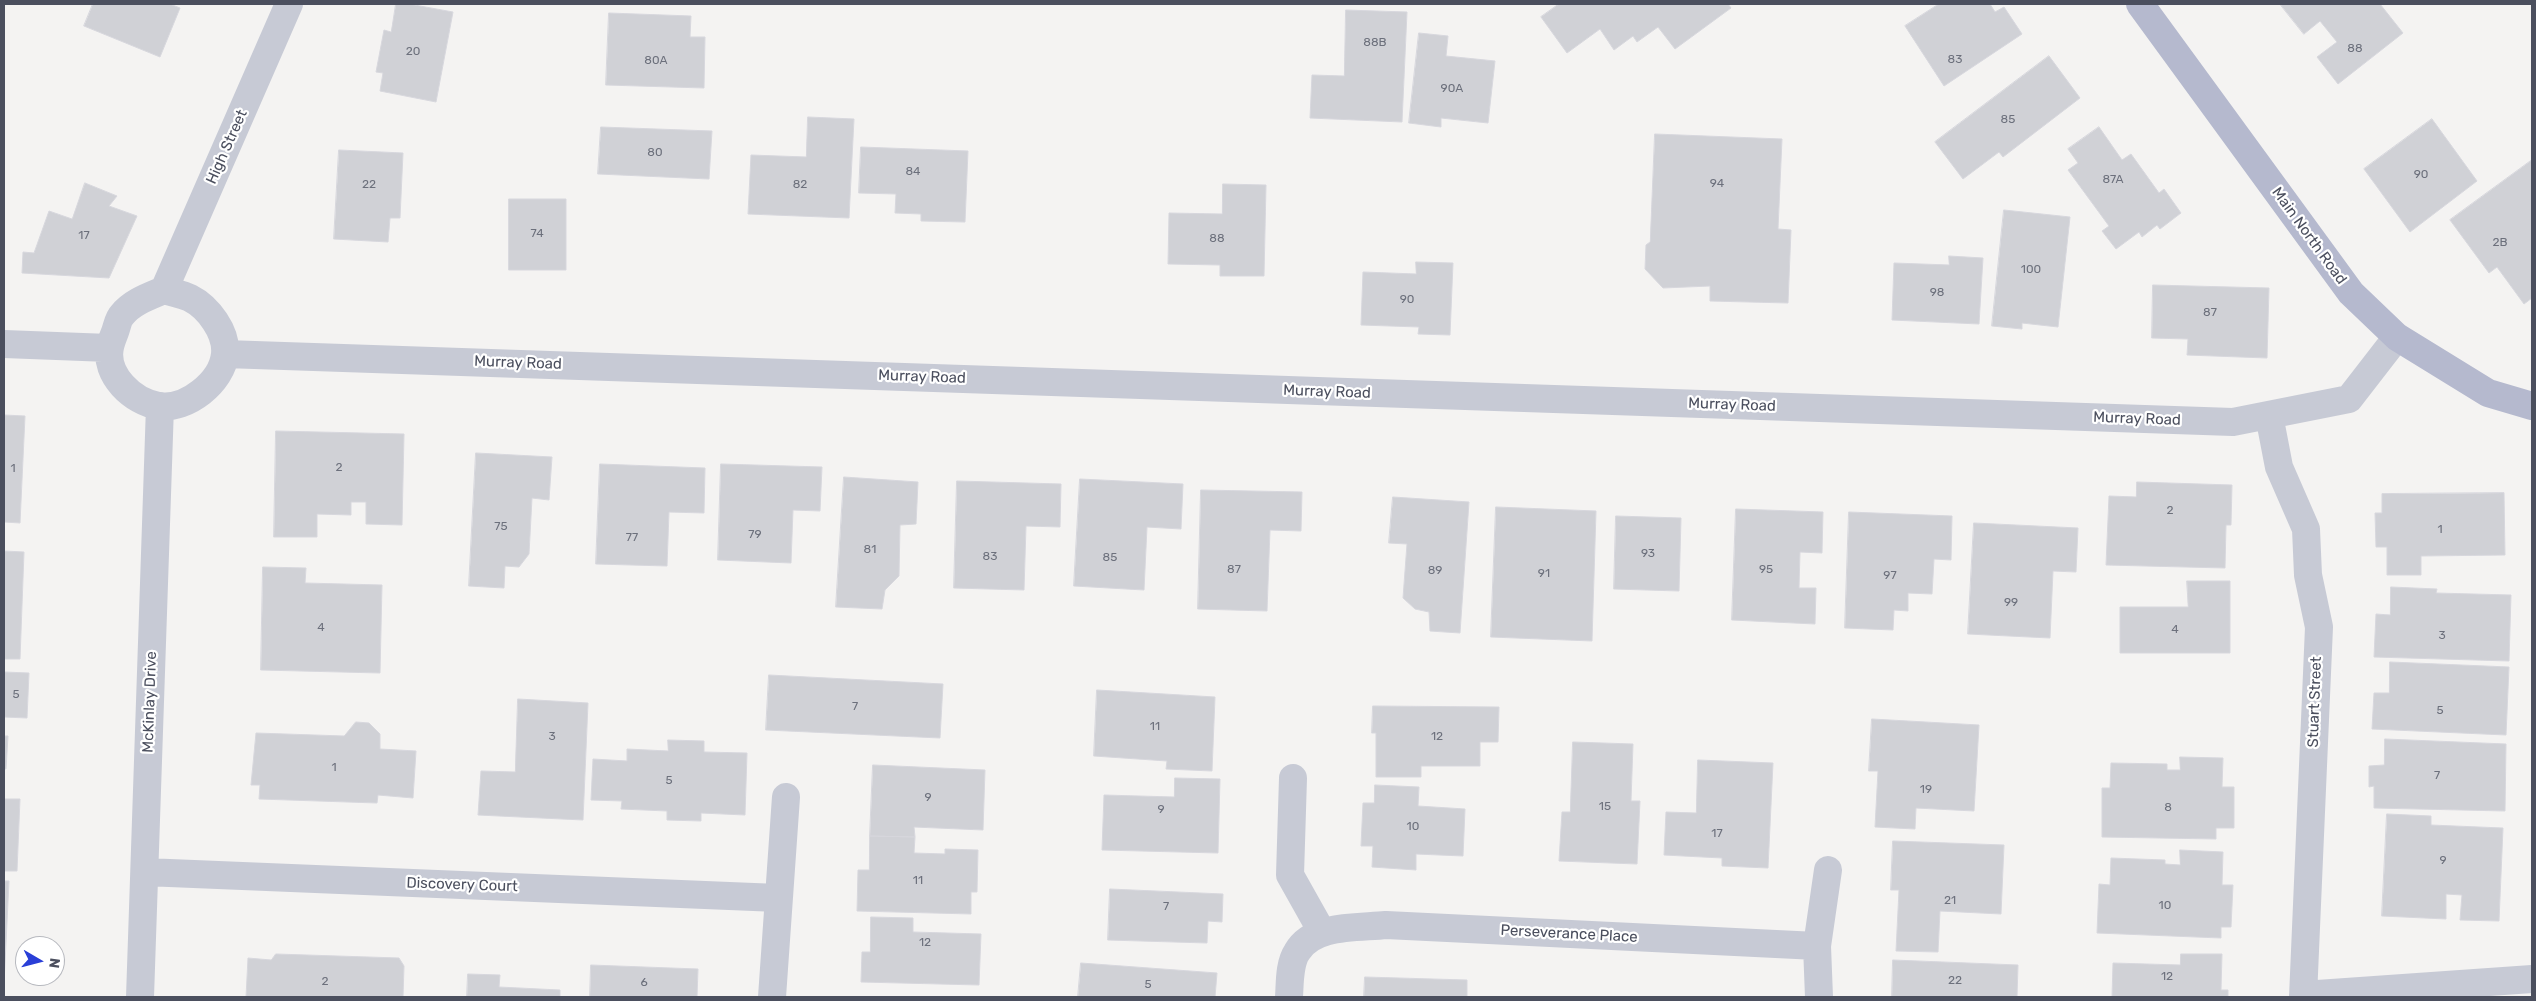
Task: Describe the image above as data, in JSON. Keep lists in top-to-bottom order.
{
  "streets": {
    "main road": ["Main North Road"],
    "street": [
      "High Street",
      "Murray Road",
      "McKinlay Drive",
      "Stuart Street",
      "Discovery Court",
      "Perseverance Place"
    ]
  },
  "crossings": [
    ["High Street", "Murray Road"],
    ["High Street", "McKinlay Drive"],
    ["Main North Road", "Murray Road"],
    ["Murray Road", "McKinlay Drive"],
    ["Murray Road", "Stuart Street"],
    ["McKinlay Drive", "Discovery Court"]
  ],
  "house_numbers": [
    "88B",
    "88",
    "20",
    "83",
    "80A",
    "90A",
    "85",
    "80",
    "84",
    "90",
    "87A",
    "94",
    "22",
    "82",
    "74",
    "17",
    "88",
    "2B",
    "100",
    "98",
    "90",
    "87",
    "2",
    "1",
    "2",
    "75",
    "1",
    "79",
    "77",
    "81",
    "93",
    "83",
    "85",
    "87",
    "95",
    "89",
    "91",
    "97",
    "99",
    "4",
    "4",
    "3",
    "5",
    "7",
    "5",
    "11",
    "3",
    "12",
    "1",
    "7",
    "5",
    "19",
    "9",
    "15",
    "8",
    "9",
    "10",
    "17",
    "9",
    "11",
    "21",
    "10",
    "7",
    "12",
    "12",
    "22",
    "2",
    "6",
    "5"
  ],
  "north": "right"
}
